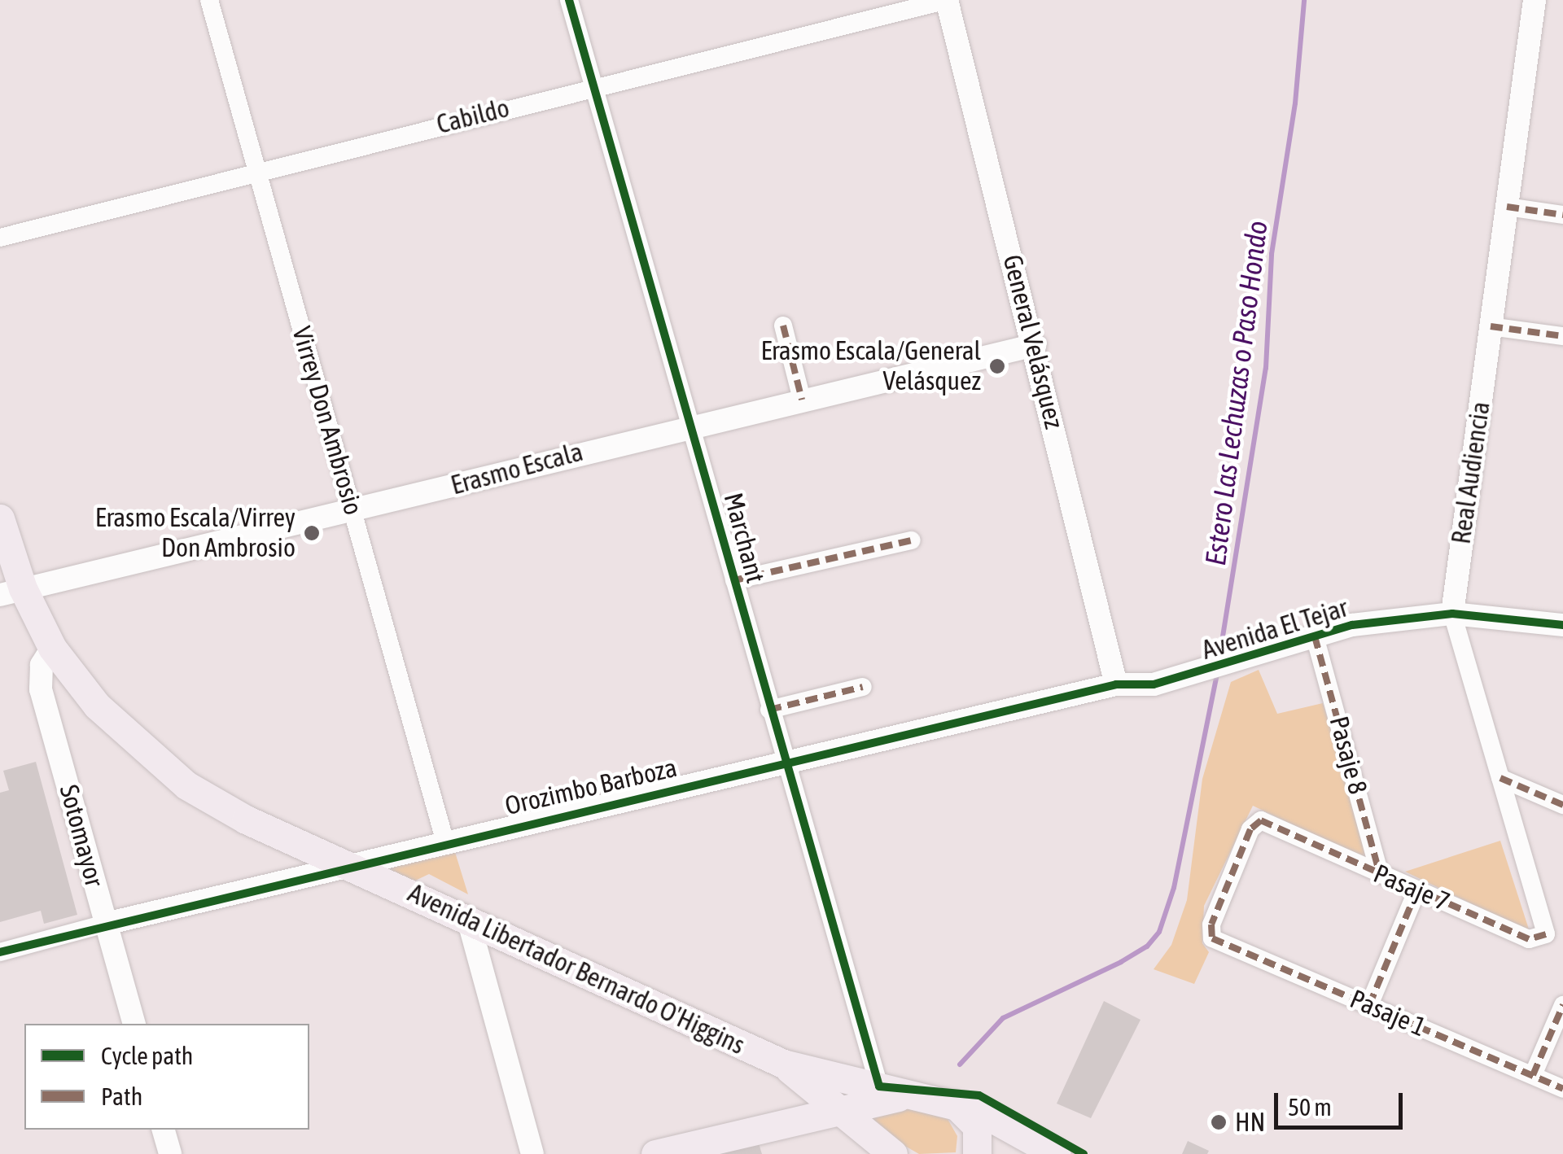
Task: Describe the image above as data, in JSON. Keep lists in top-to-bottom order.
{
  "streets": {
    "main road": ["Avenida Libertador Bernardo O'Higgins"],
    "street": [
      "Cabildo",
      "General Velásquez",
      "Virrey Don Ambrosio",
      "Erasmo Escala",
      "Real Audiencia",
      "Marchant",
      "Avenida El Tejar",
      "Pasaje 8",
      "Orozimbo Barboza",
      "Sotomayor",
      "Pasaje 7",
      "Pasaje 1"
    ]
  },
  "crossings": [
    ["Cabildo", "General Velásquez"],
    ["Cabildo", "Virrey Don Ambrosio"],
    ["Cabildo", "Marchant"],
    ["General Velásquez", "Erasmo Escala"],
    ["General Velásquez", "Orozimbo Barboza"],
    ["Virrey Don Ambrosio", "Erasmo Escala"],
    ["Virrey Don Ambrosio", "Orozimbo Barboza"],
    ["Erasmo Escala", "Marchant"],
    ["Erasmo Escala", "Avenida Libertador Bernardo O'Higgins"],
    ["Real Audiencia", "Avenida El Tejar"],
    ["Real Audiencia", "Pasaje 7"],
    ["Marchant", "Orozimbo Barboza"],
    ["Marchant", "Avenida Libertador Bernardo O'Higgins"],
    ["Avenida El Tejar", "Pasaje 8"],
    ["Avenida El Tejar", "Orozimbo Barboza"],
    ["Pasaje 8", "Pasaje 7"],
    ["Orozimbo Barboza", "Sotomayor"],
    ["Orozimbo Barboza", "Avenida Libertador Bernardo O'Higgins"],
    ["Sotomayor", "Avenida Libertador Bernardo O'Higgins"],
    ["Pasaje 7", "Pasaje 1"]
  ],
  "water": ["Estero Las Lechuzas o Paso Hondo"],
  "places": ["Erasmo Escala/General Velásquez", "Erasmo Escala/Virrey Don Ambrosio", "HN"],
  "legend": ["Cycle path", "Path"],
  "scale_bar": "50 m"
}
